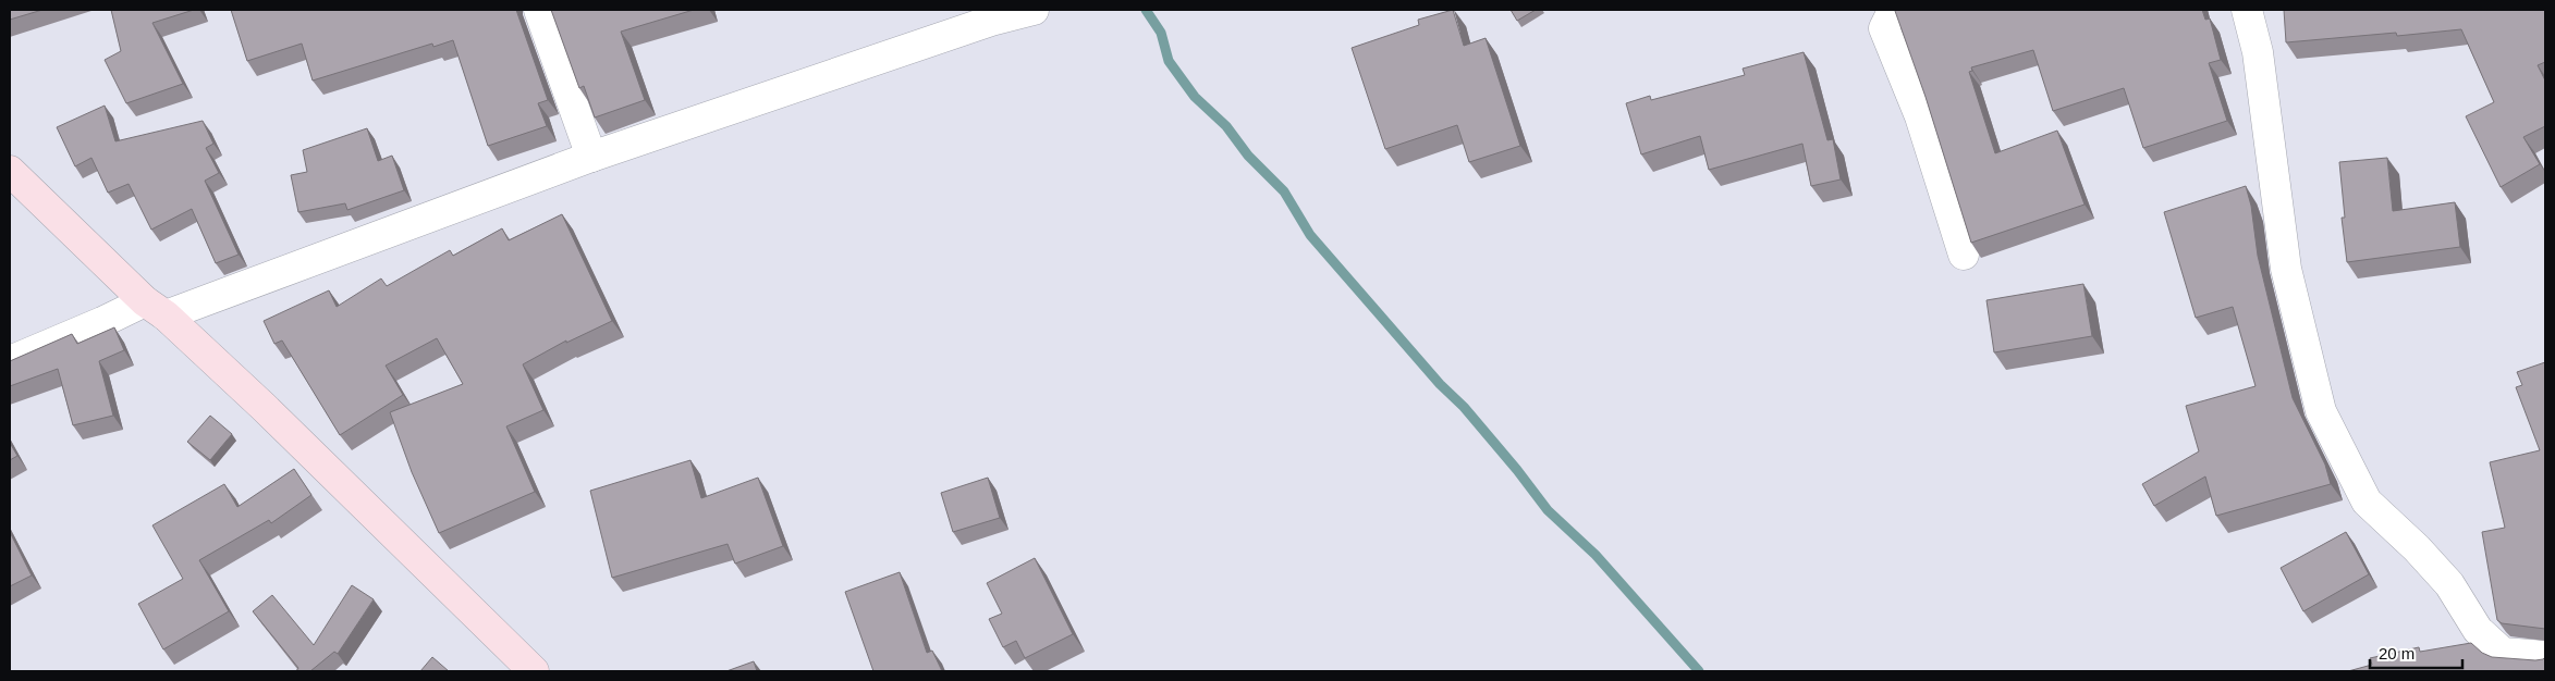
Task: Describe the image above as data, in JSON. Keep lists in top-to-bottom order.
{
  "scale_bar": "20 m"
}
